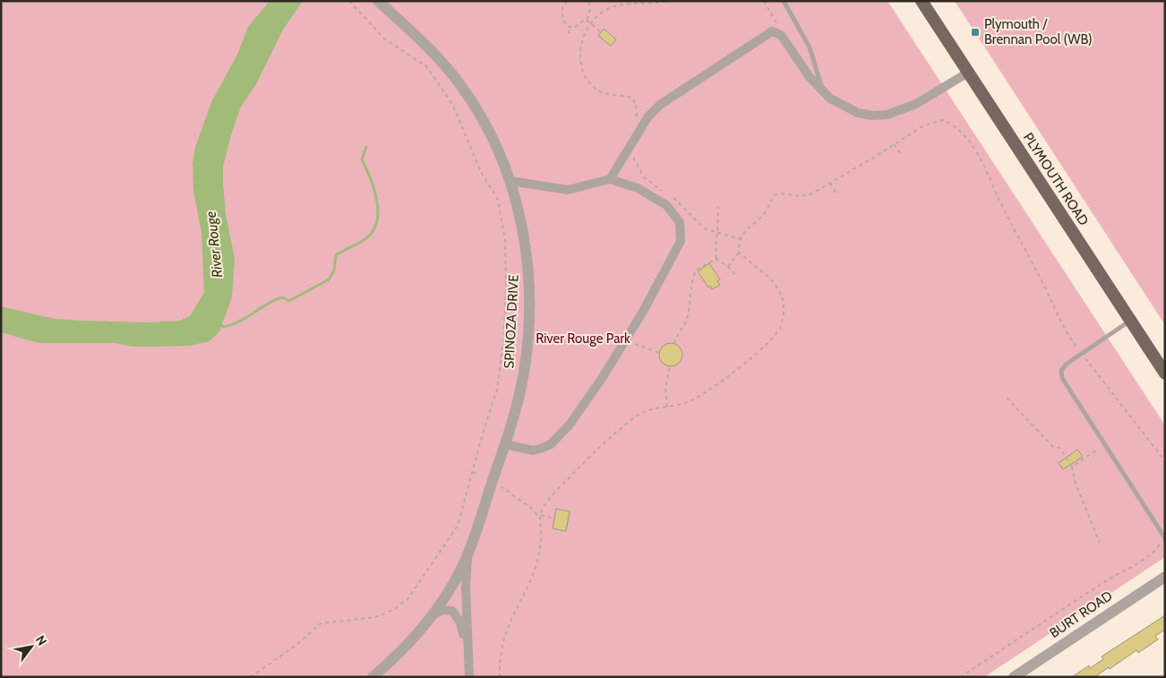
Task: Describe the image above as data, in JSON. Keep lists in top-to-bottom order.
{
  "streets": {
    "main road": ["PLYMOUTH ROAD"],
    "street": ["SPINOZA DRIVE", "BURT ROAD"]
  },
  "water": ["River Rouge"],
  "parks": ["River Rouge Park"],
  "places": {
    "transit": ["Plymouth / Brennan Pool (WB)"]
  },
  "north": "top right"
}
